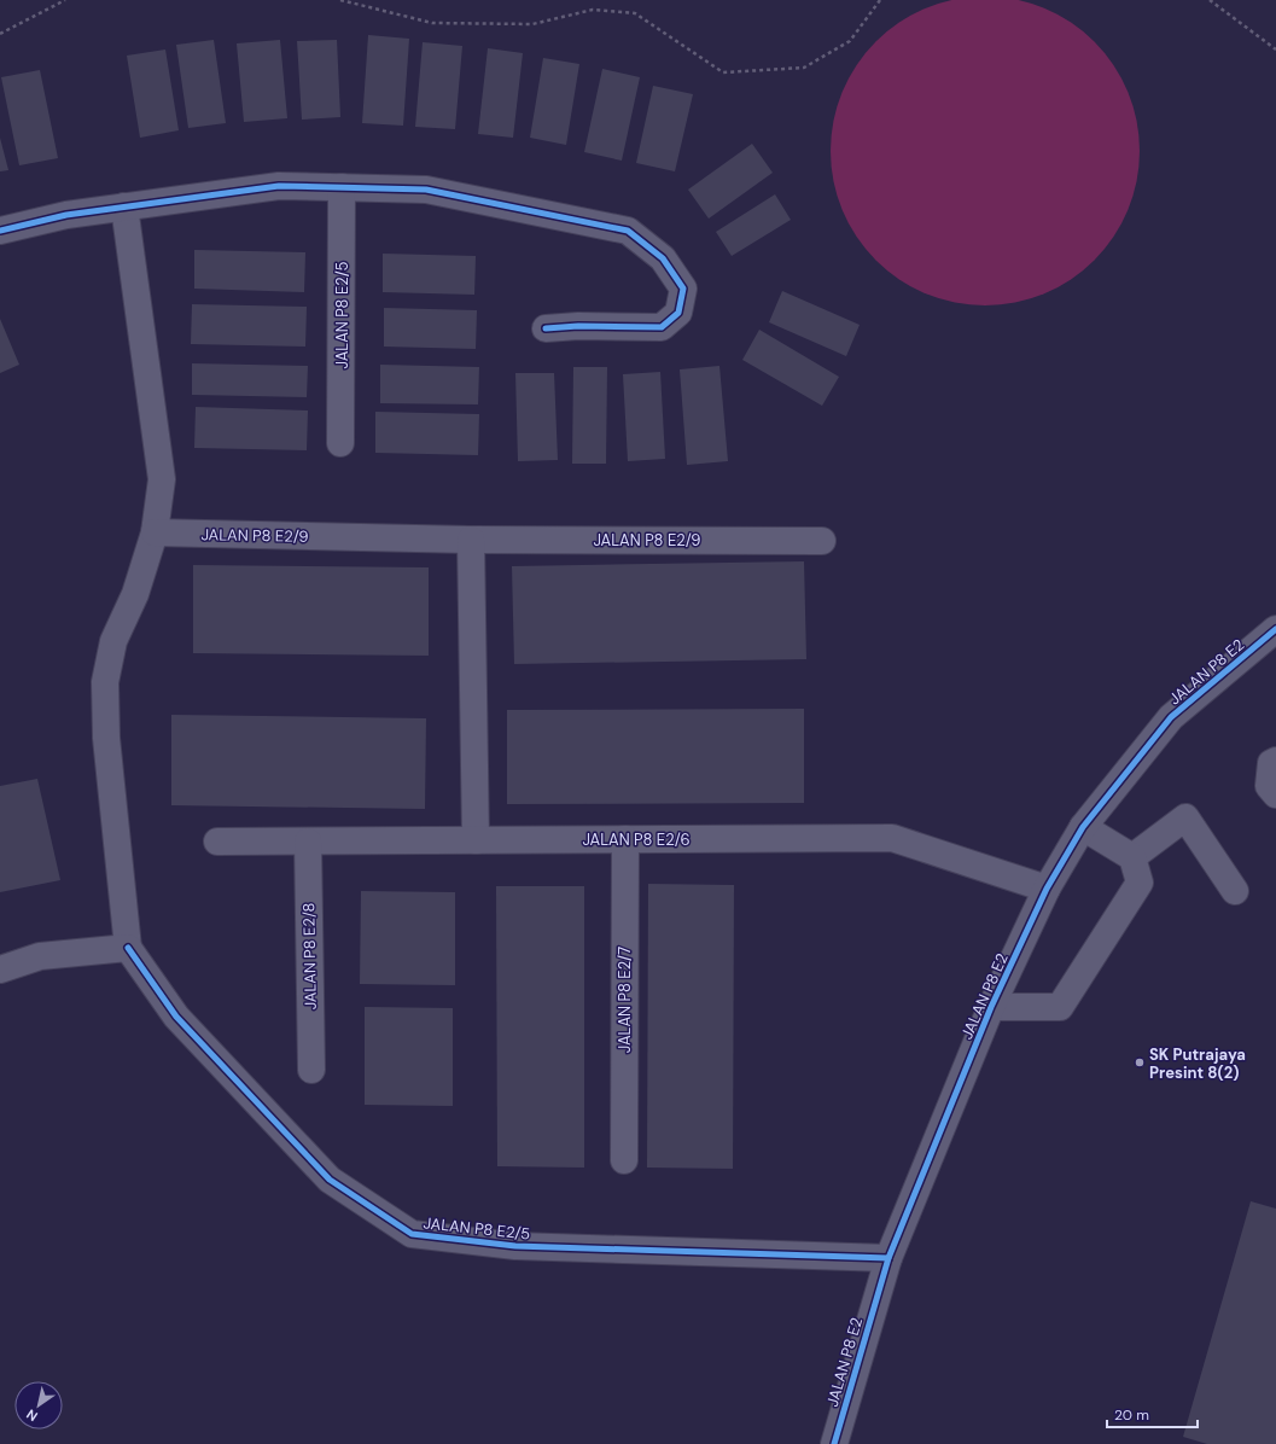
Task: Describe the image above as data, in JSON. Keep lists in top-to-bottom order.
{
  "streets": {
    "street": [
      "JALAN P8 E2/5",
      "JALAN P8 E2/9",
      "JALAN P8 E2",
      "JALAN P8 E2/6",
      "JALAN P8 E2/8",
      "JALAN P8 E2/7"
    ]
  },
  "crossings": [
    ["JALAN P8 E2/5", "JALAN P8 E2"],
    ["JALAN P8 E2", "JALAN P8 E2/6"],
    ["JALAN P8 E2/6", "JALAN P8 E2/8"],
    ["JALAN P8 E2/6", "JALAN P8 E2/7"]
  ],
  "places": ["SK Putrajaya Presint 8(2)"],
  "scale_bar": "20 m",
  "north": "bottom left"
}
